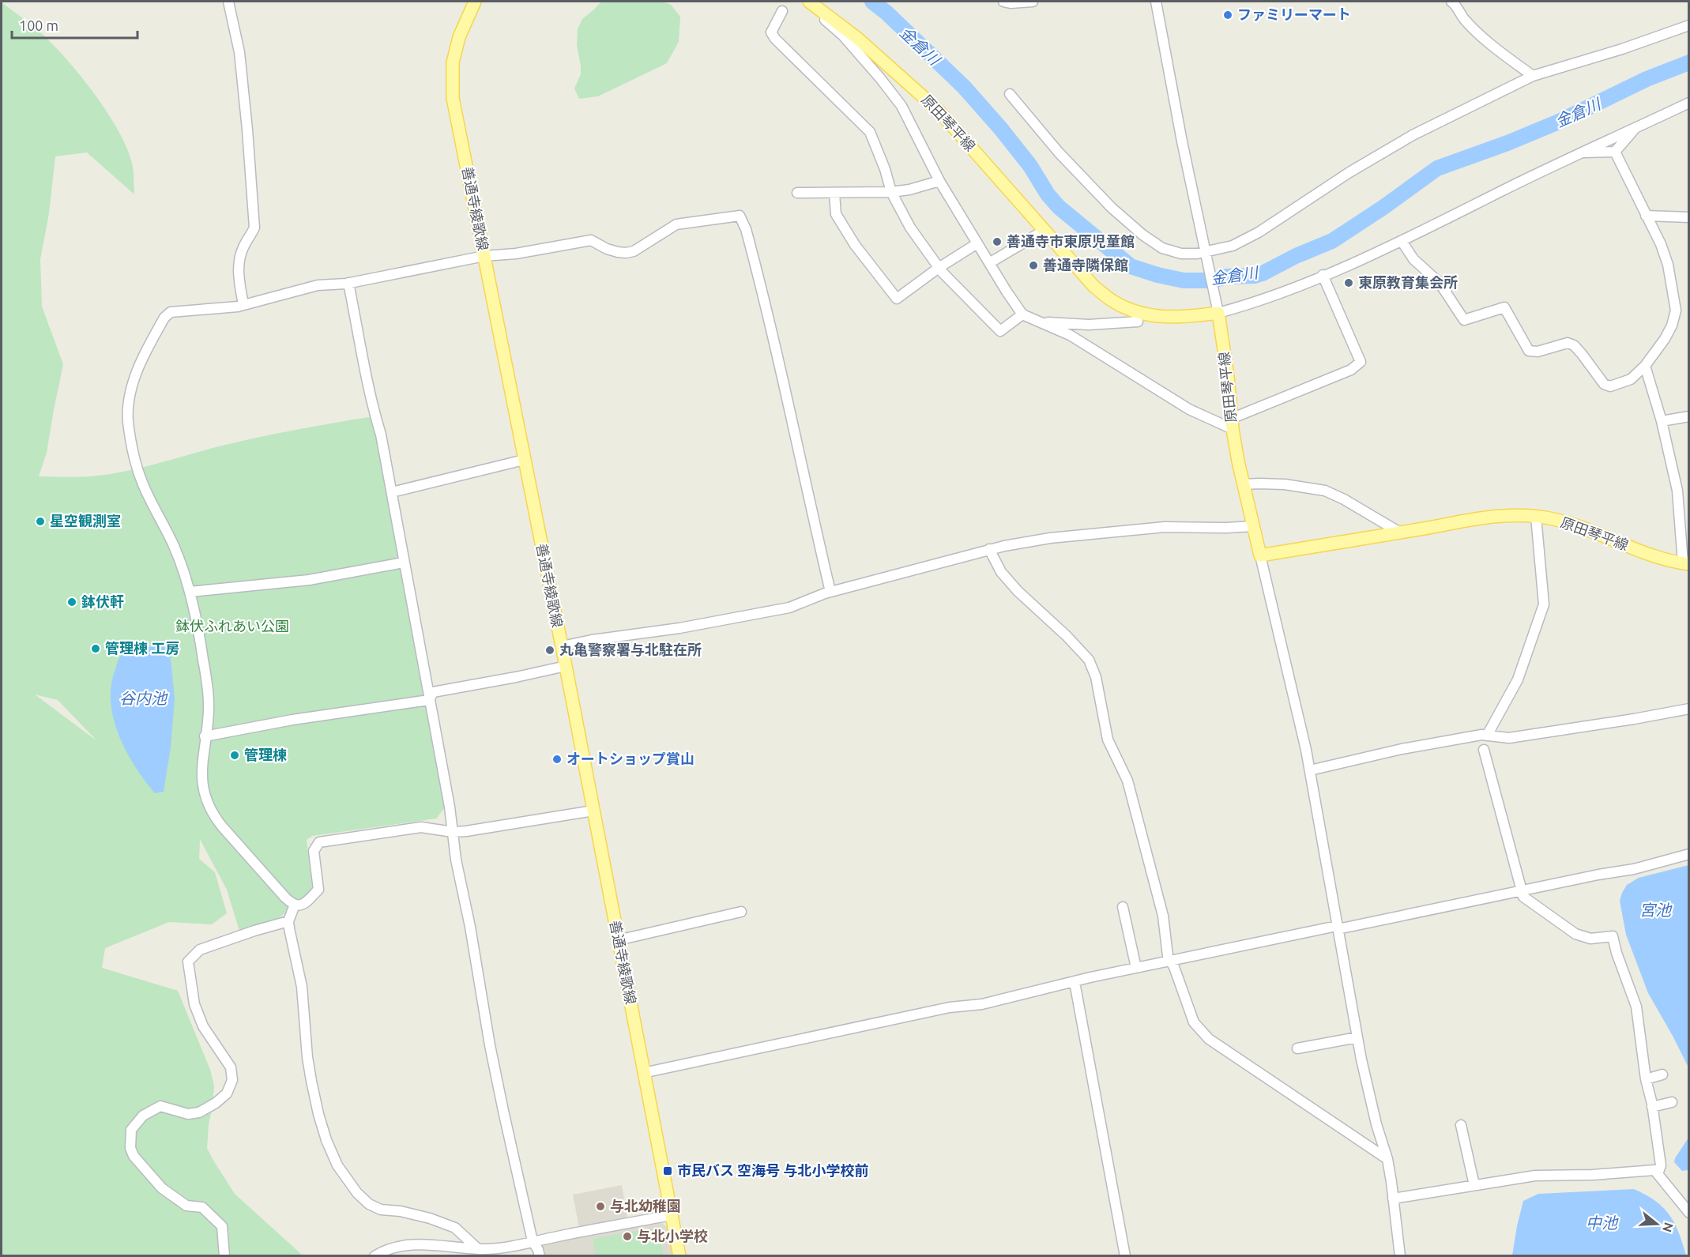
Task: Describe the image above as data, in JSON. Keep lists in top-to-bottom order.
{
  "streets": {
    "main road": ["原田琴平線", "善通寺綾歌線"]
  },
  "water": [
    "金倉川",
    "谷内池",
    "宮池",
    "中池"
  ],
  "parks": ["鉢伏ふれあい公園"],
  "places": {
    "other": [
      "ファミリーマート",
      "善通寺市東原児童館",
      "善通寺隣保館",
      "東原教育集会所",
      "星空観測室",
      "鉢伏軒",
      "管理棟 工房",
      "丸亀警察署与北駐在所",
      "管理棟",
      "オートショップ賞山",
      "与北幼稚園",
      "与北小学校"
    ],
    "transit": ["市民バス 空海号 与北小学校前"]
  },
  "scale_bar": "100 m",
  "north": "right"
}
